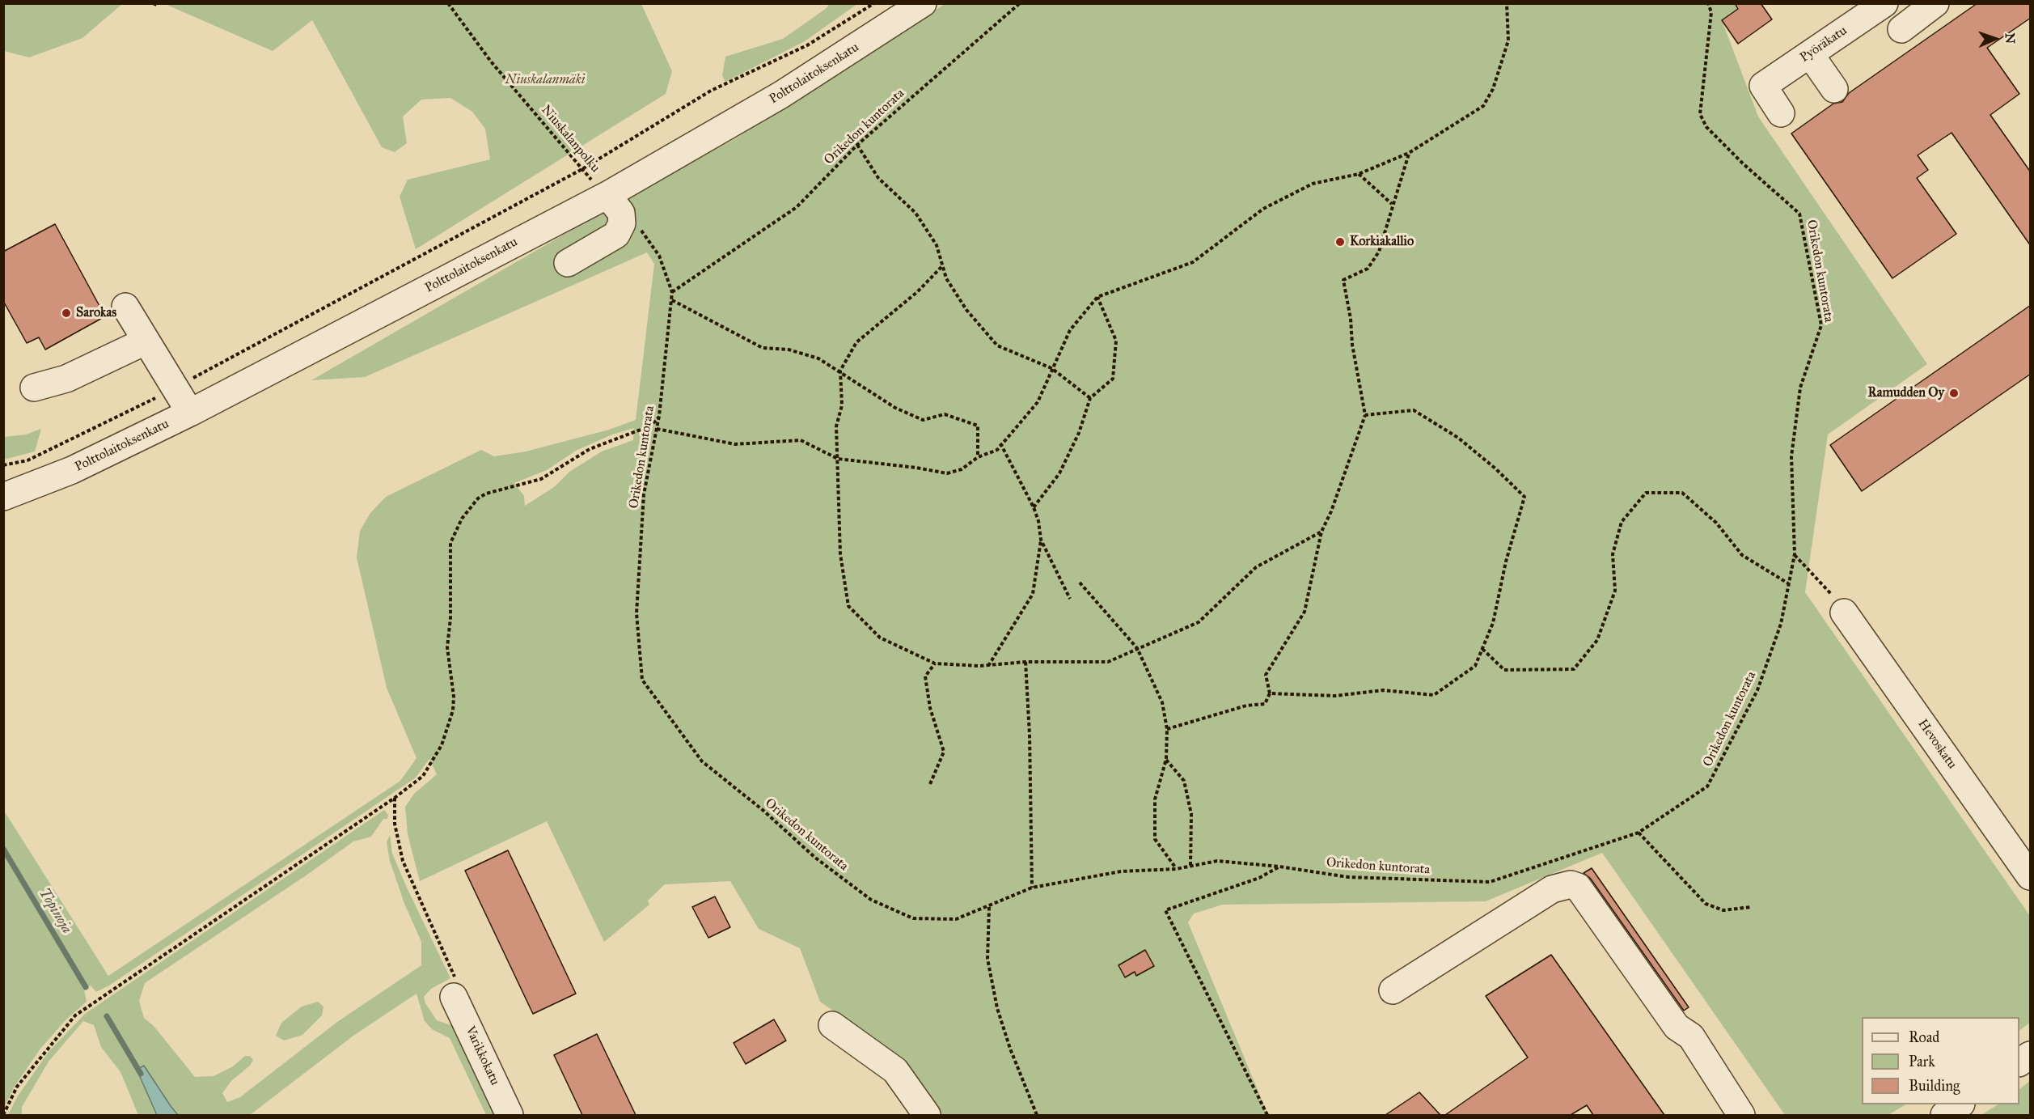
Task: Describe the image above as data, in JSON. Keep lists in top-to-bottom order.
{
  "streets": {
    "street": [
      "Pyöräkatu",
      "Polttolaitoksenkatu",
      "Hevoskatu",
      "Varikkokatu"
    ],
    "path": ["Orikedon kuntorata", "Niuskalanpolku"]
  },
  "crossings": [
    ["Polttolaitoksenkatu", "Orikedon kuntorata"],
    ["Polttolaitoksenkatu", "Niuskalanpolku"],
    ["Orikedon kuntorata", "Niuskalanpolku"]
  ],
  "water": ["Topinoja"],
  "parks": ["Niuskalanmäki"],
  "places": ["Korkiakallio", "Sarokas", "Ramudden Oy"],
  "legend": ["Road", "Park", "Building"],
  "north": "right"
}
